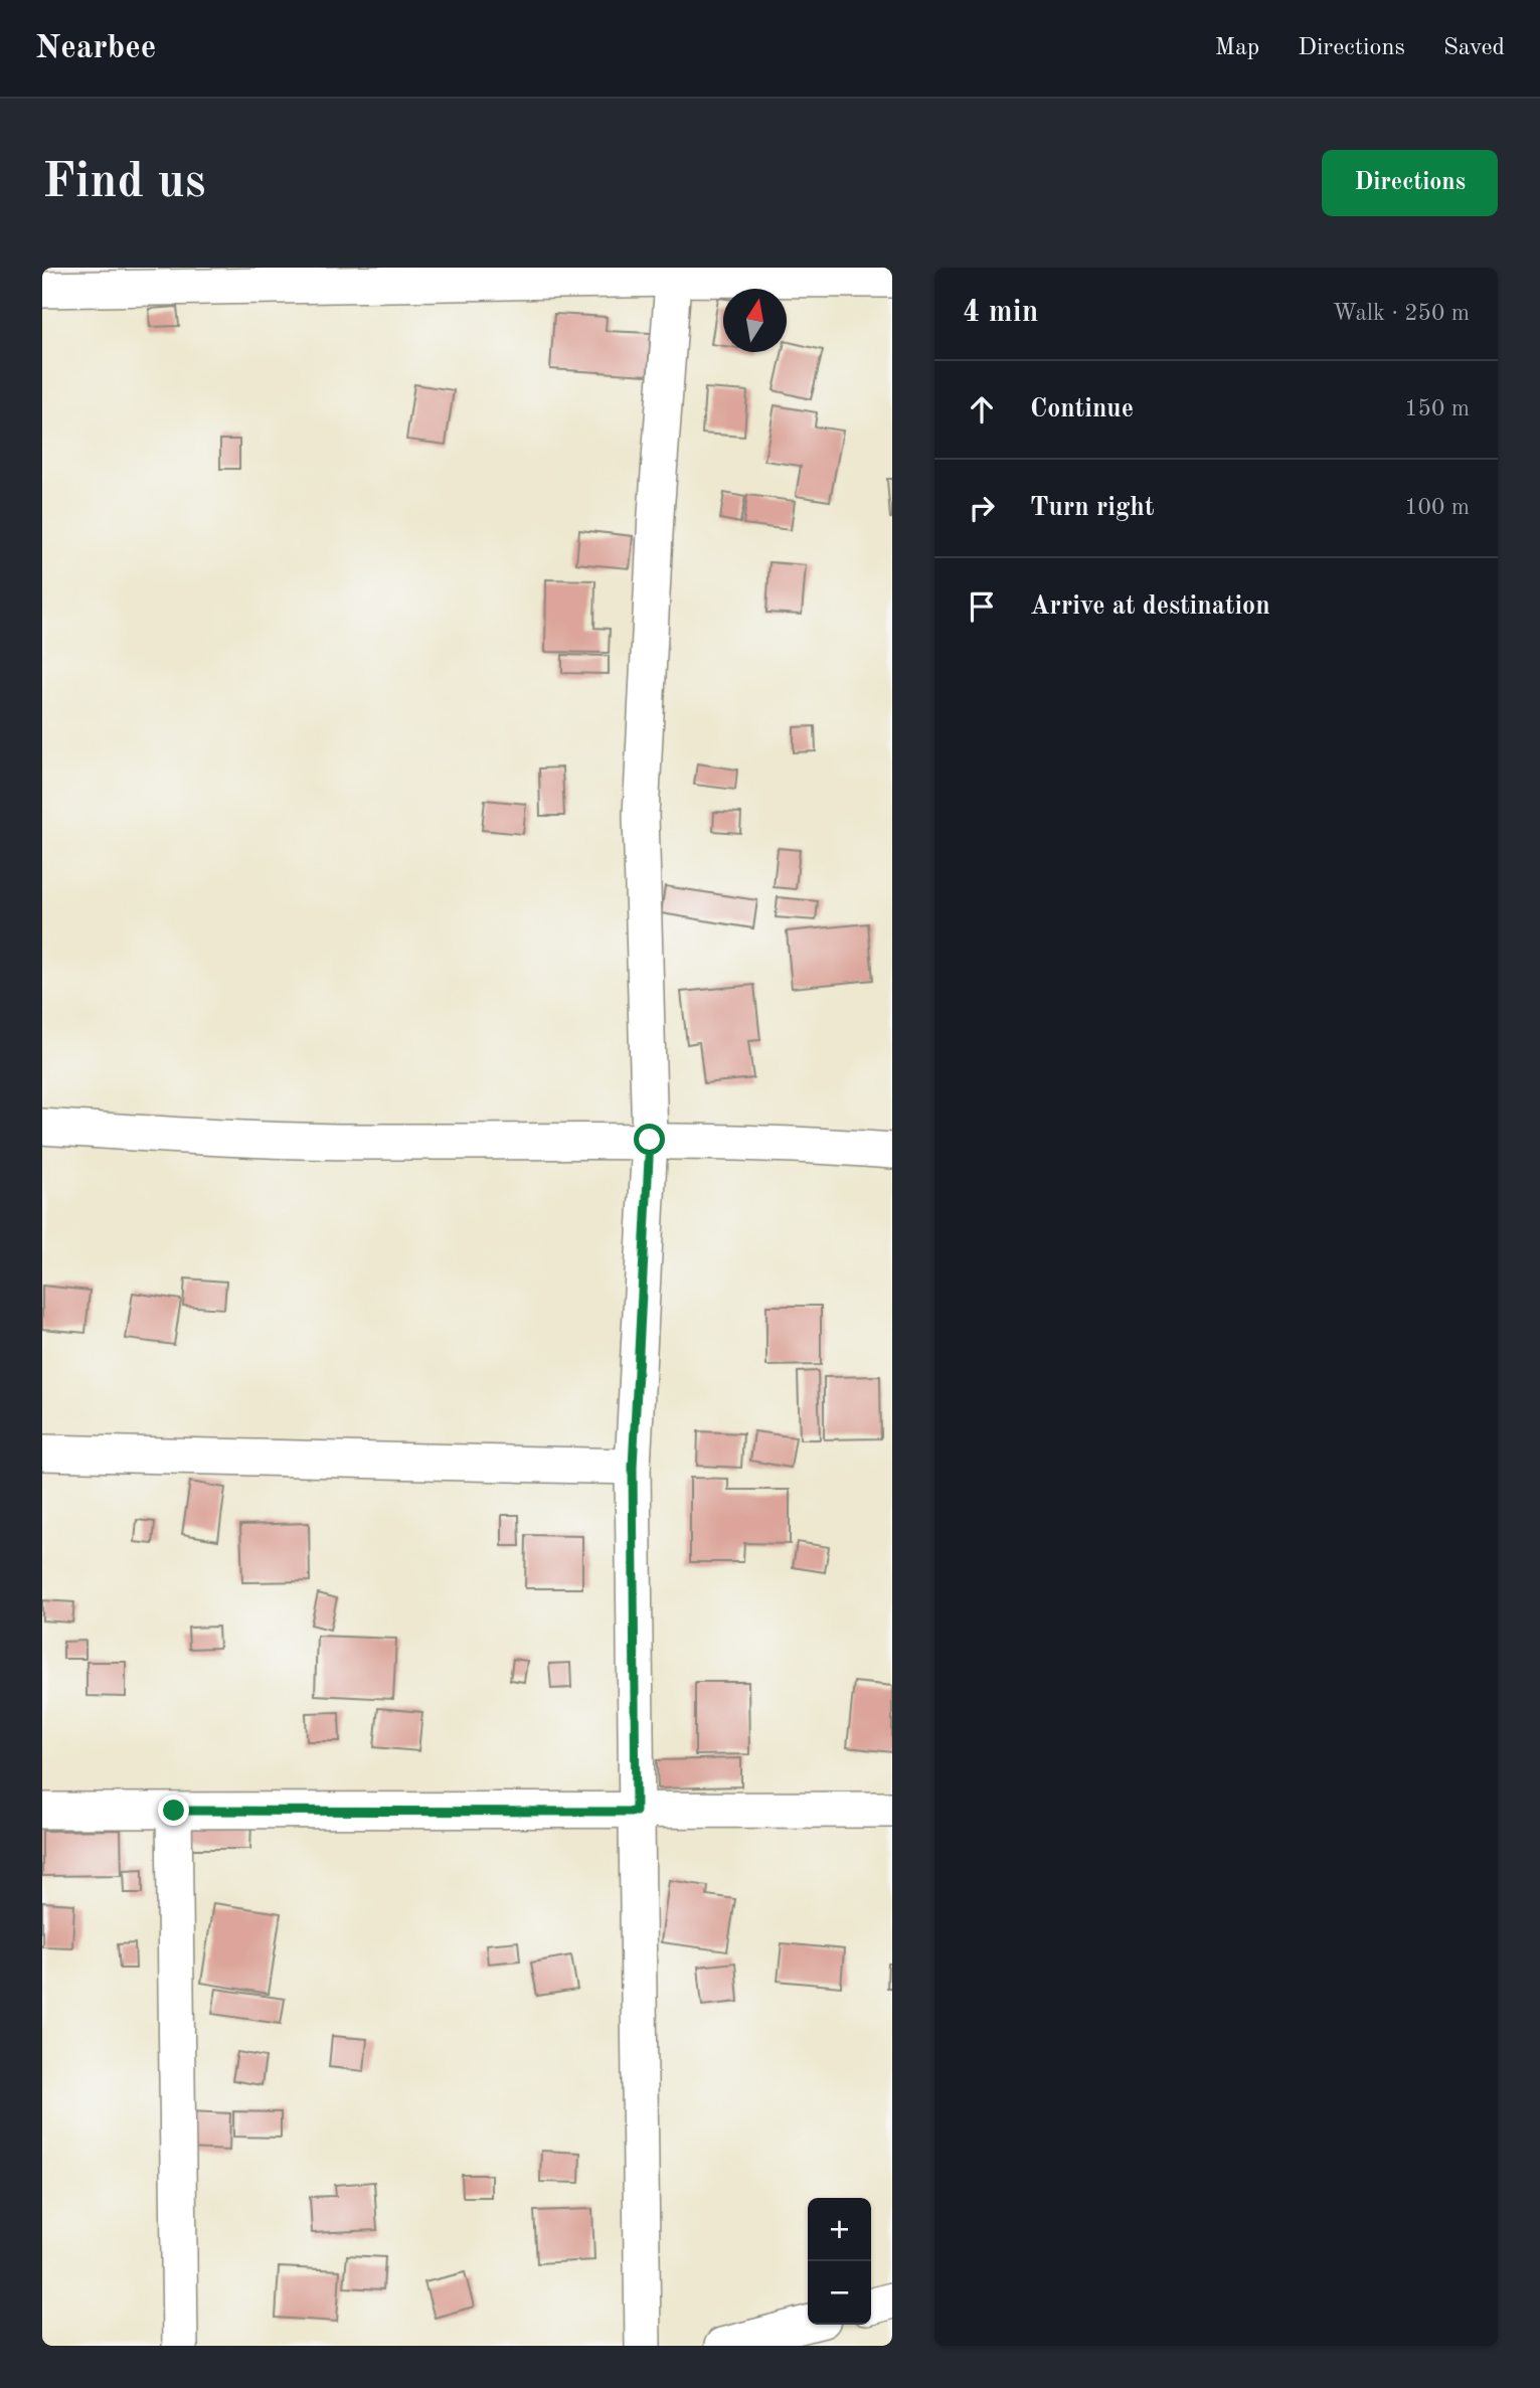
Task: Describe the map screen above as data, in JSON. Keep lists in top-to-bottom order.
{
  "north": "top",
  "page": {
    "header": "Nearbee",
    "nav": ["Map", "Directions", "Saved"],
    "buttons": "Directions",
    "title": "Find us",
    "heading": ["4 min", "Walk · 250 m"],
    "list": [
      ["Continue", "150 m"],
      ["Turn right", "100 m"],
      "Arrive at destination"
    ],
    "map_buttons": ["+", "−"]
  }
}
